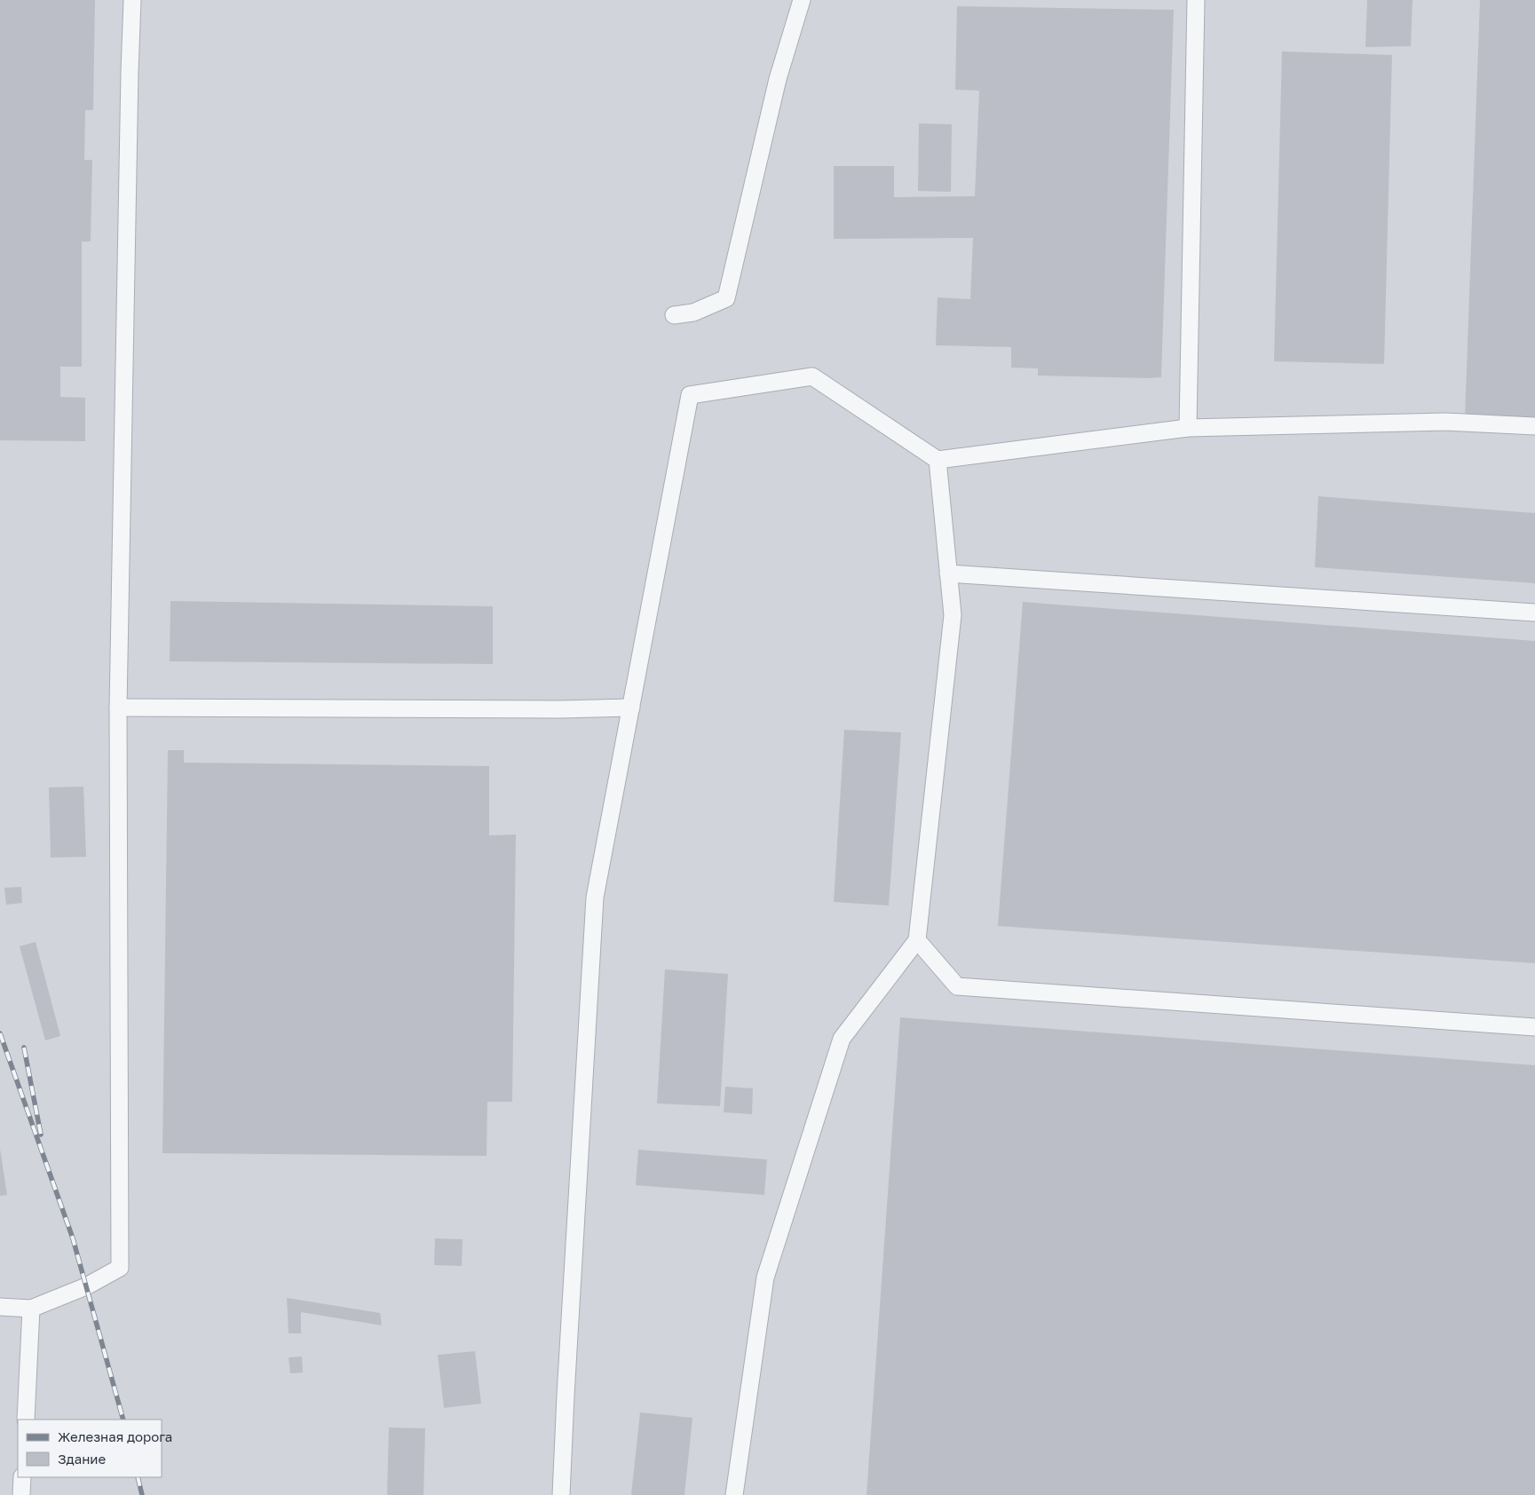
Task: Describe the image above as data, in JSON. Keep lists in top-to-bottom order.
{
  "legend": ["Железная дорога", "Здание"]
}
